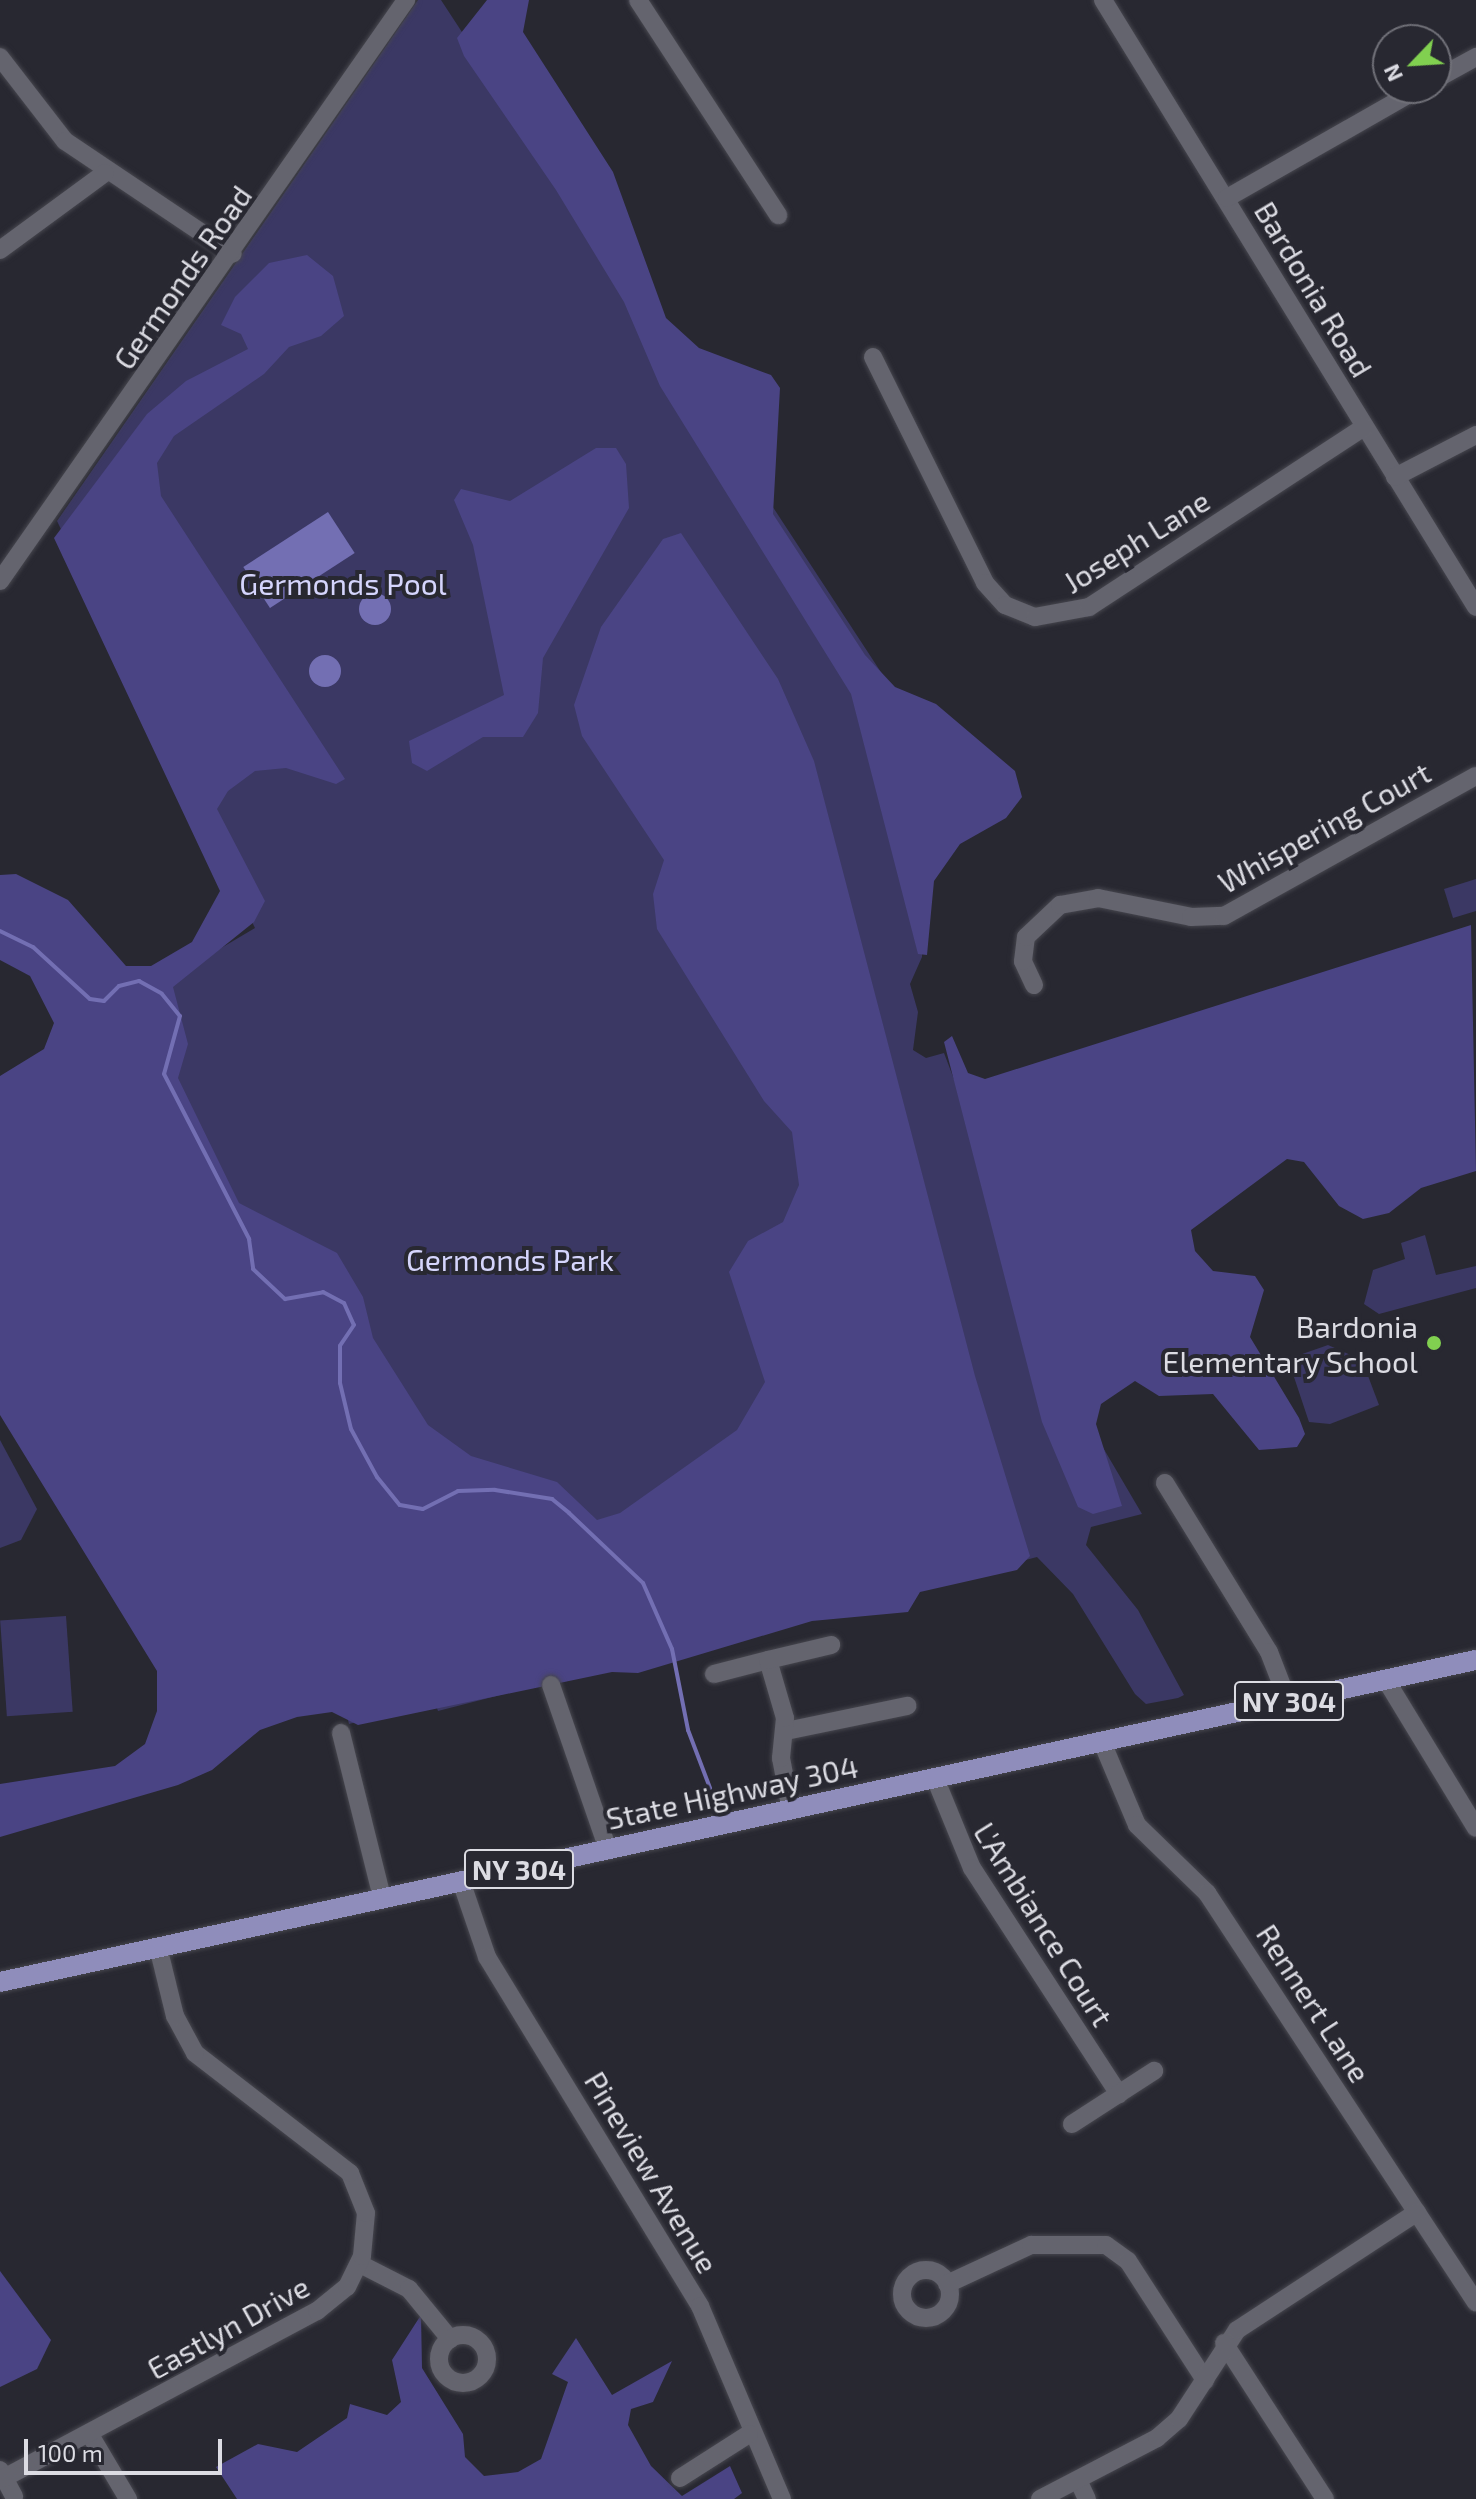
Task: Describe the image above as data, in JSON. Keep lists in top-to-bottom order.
{
  "streets": {
    "main road": ["NY 304", "State Highway 304"],
    "street": [
      "Germonds Road",
      "Bardonia Road",
      "Joseph Lane",
      "Whispering Court",
      "L'Ambiance Court",
      "Rennert Lane",
      "Pineview Avenue",
      "Eastlyn Drive"
    ]
  },
  "crossings": [
    ["Bardonia Road", "Joseph Lane"],
    ["State Highway 304", "L'Ambiance Court"],
    ["State Highway 304", "Rennert Lane"],
    ["State Highway 304", "Pineview Avenue"]
  ],
  "parks": ["Germonds Pool", "Germonds Park"],
  "places": ["Bardonia Elementary School"],
  "scale_bar": "100 m",
  "north": "bottom left"
}
